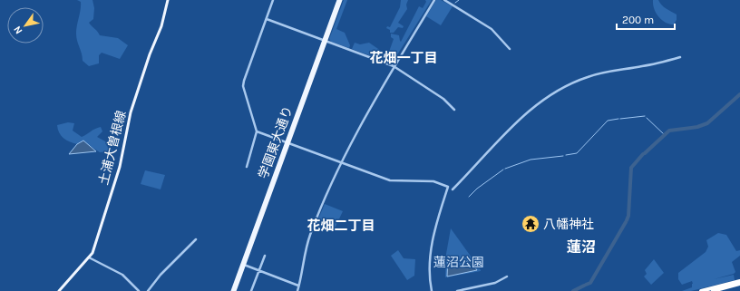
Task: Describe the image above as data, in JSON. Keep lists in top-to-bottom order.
{
  "streets": {
    "main road": ["学園東大通り", "土浦大曽根線"]
  },
  "districts": ["花畑一丁目", "花畑二丁目", "蓮沼"],
  "parks": ["蓮沼公園"],
  "places": {
    "temple": ["八幡神社"]
  },
  "scale_bar": "200 m",
  "north": "bottom left"
}
